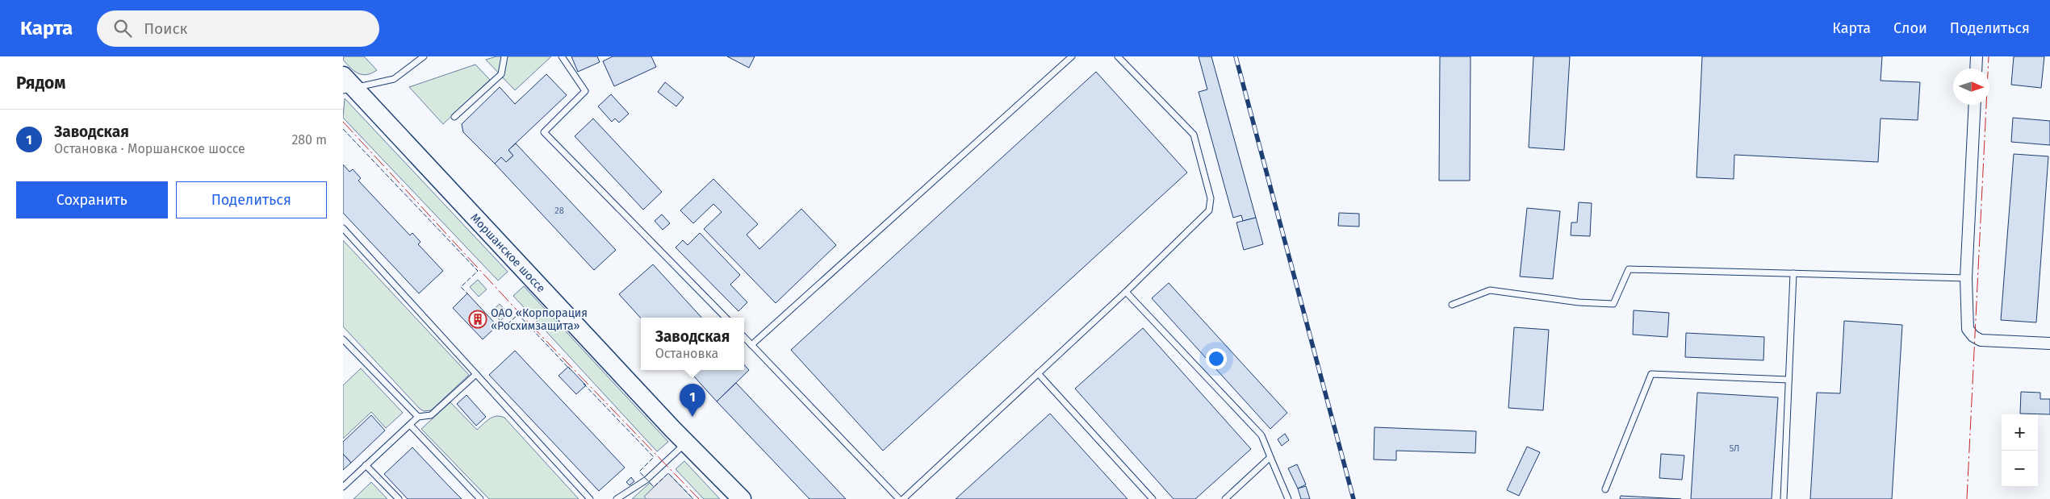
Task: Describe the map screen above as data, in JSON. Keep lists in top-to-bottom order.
{
  "streets": {
    "main road": ["Моршанское шоссе"]
  },
  "places": {
    "building": ["ОАО «Корпорация «Росхимзащита»"]
  },
  "house_numbers": ["28", "5Л"],
  "north": "right",
  "page": {
    "header": "Карта",
    "search": "Поиск",
    "nav": ["Карта", "Слои", "Поделиться"],
    "heading": "Рядом",
    "list": [
      {
        "mark": "1",
        "name": "Заводская",
        "note": "Остановка · Моршанское шоссе",
        "value": "280 m"
      }
    ],
    "buttons": ["Сохранить", "Поделиться"],
    "popup": ["Заводская", "Остановка"],
    "pins": "1",
    "map_buttons": ["+", "−"]
  }
}
